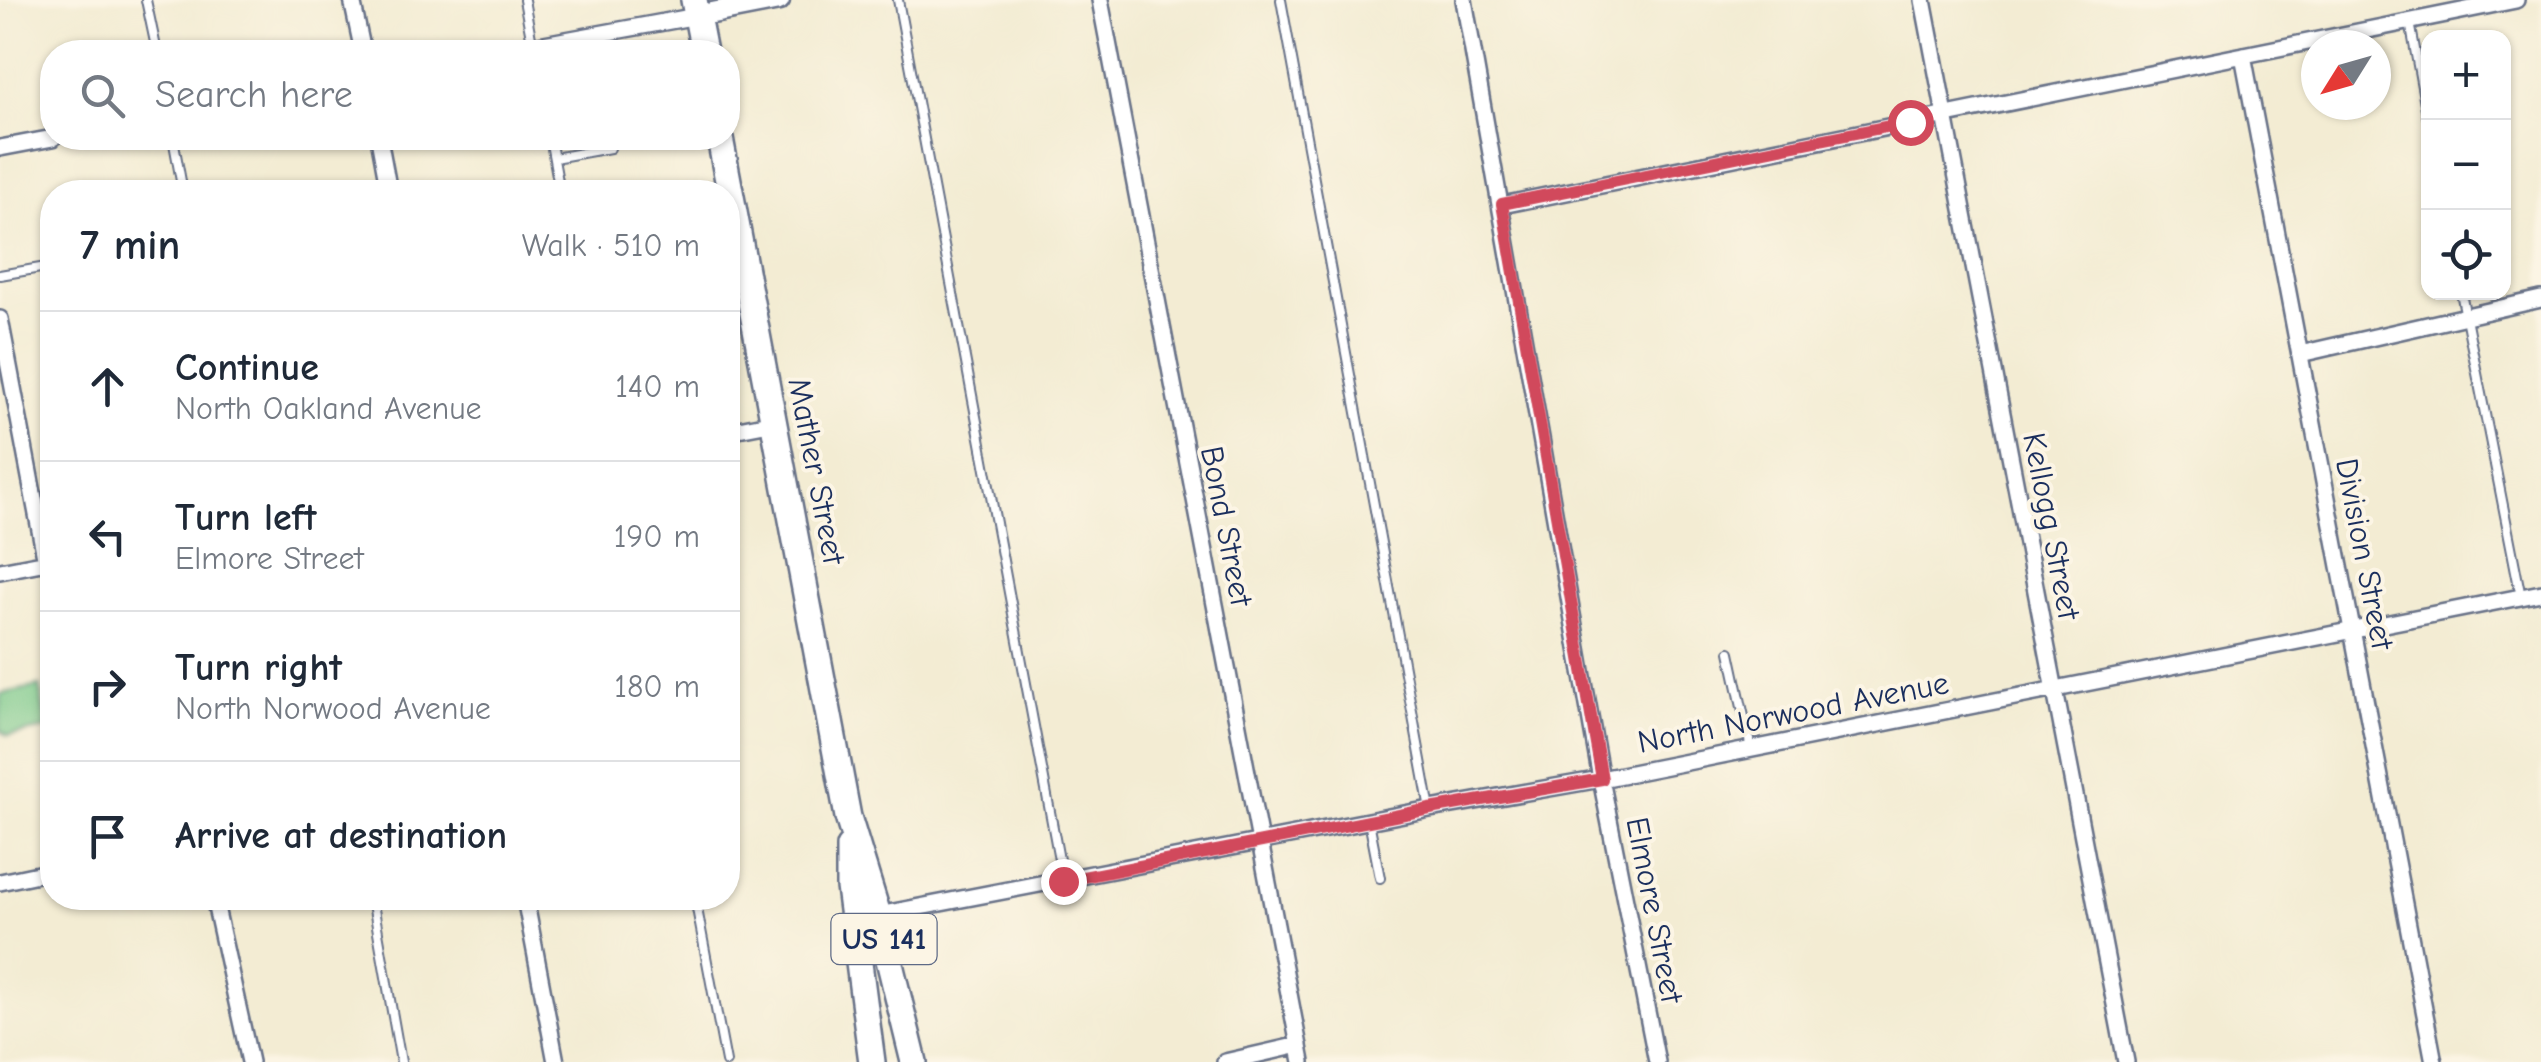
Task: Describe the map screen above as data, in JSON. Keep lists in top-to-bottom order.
{
  "streets": {
    "main road": ["Mather Street", "US 141"],
    "street": [
      "Bond Street",
      "Kellogg Street",
      "Division Street",
      "North Norwood Avenue",
      "Elmore Street"
    ]
  },
  "crossings": [
    ["Mather Street", "North Norwood Avenue"],
    ["Bond Street", "North Norwood Avenue"],
    ["Kellogg Street", "North Norwood Avenue"],
    ["Division Street", "North Norwood Avenue"],
    ["North Norwood Avenue", "Elmore Street"]
  ],
  "north": "bottom left",
  "page": {
    "map_buttons": ["+", "−"],
    "search": "Search here",
    "heading": ["7 min", "Walk · 510 m"],
    "list": [
      ["Continue", "North Oakland Avenue", "140 m"],
      ["Turn left", "Elmore Street", "190 m"],
      ["Turn right", "North Norwood Avenue", "180 m"],
      "Arrive at destination"
    ]
  }
}
